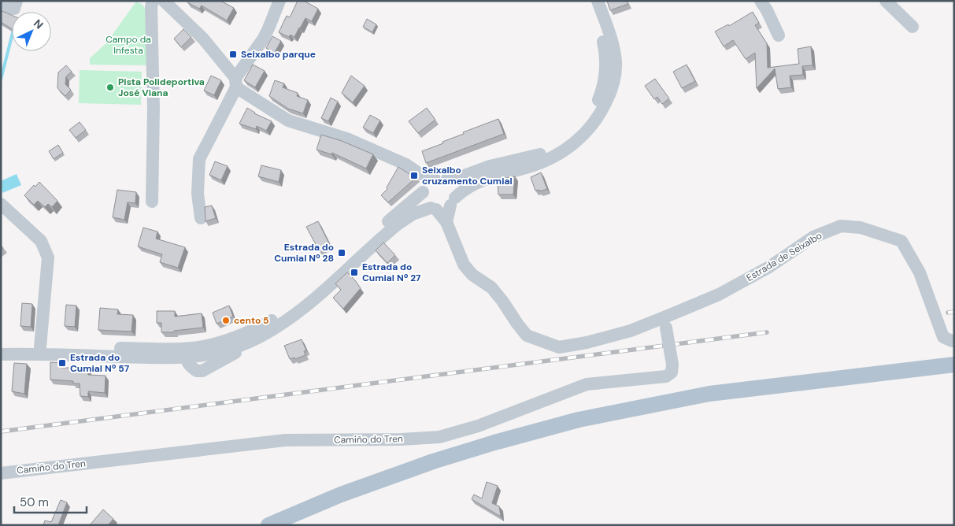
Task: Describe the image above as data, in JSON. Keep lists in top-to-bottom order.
{
  "streets": {
    "street": ["Estrada de Seixalbo", "Camiño do Tren"]
  },
  "crossings": [
    ["Estrada de Seixalbo", "Camiño do Tren"]
  ],
  "parks": ["Campo da Infesta"],
  "places": {
    "transit": [
      "Seixalbo parque",
      "Seixalbo cruzamento Cumial",
      "Estrada do Cumial Nº 28",
      "Estrada do Cumial Nº 27",
      "Estrada do Cumial Nº 57"
    ],
    "other": ["Pista Polideportiva José Viana", "cento 5"]
  },
  "scale_bar": "50 m",
  "north": "top right"
}
